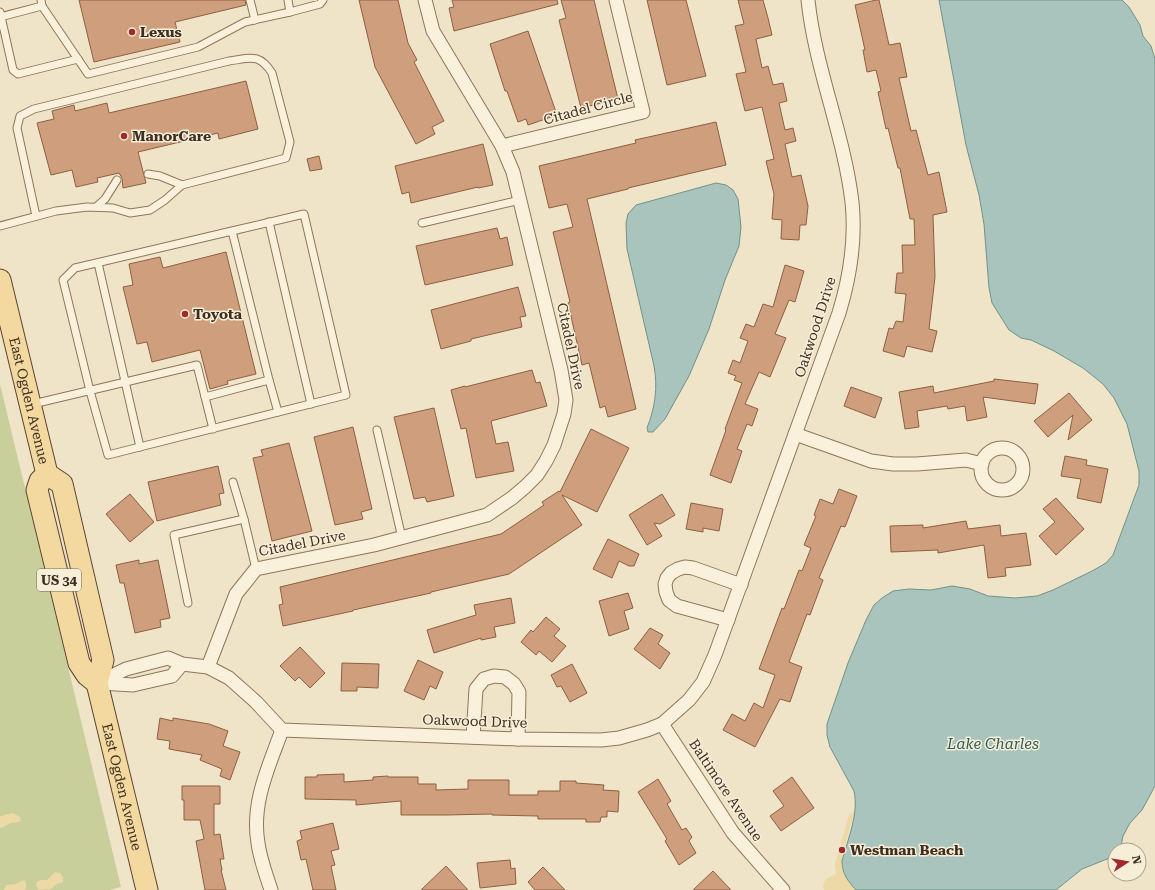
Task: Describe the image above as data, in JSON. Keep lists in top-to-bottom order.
{
  "streets": {
    "main road": ["East Ogden Avenue", "US 34"],
    "street": [
      "Citadel Circle",
      "Oakwood Drive",
      "Citadel Drive",
      "Baltimore Avenue"
    ]
  },
  "crossings": [
    ["Citadel Circle", "Citadel Drive"],
    ["Oakwood Drive", "Baltimore Avenue"]
  ],
  "water": ["Lake Charles"],
  "places": [
    "Lexus",
    "ManorCare",
    "Toyota",
    "Westman Beach"
  ],
  "north": "right"
}
